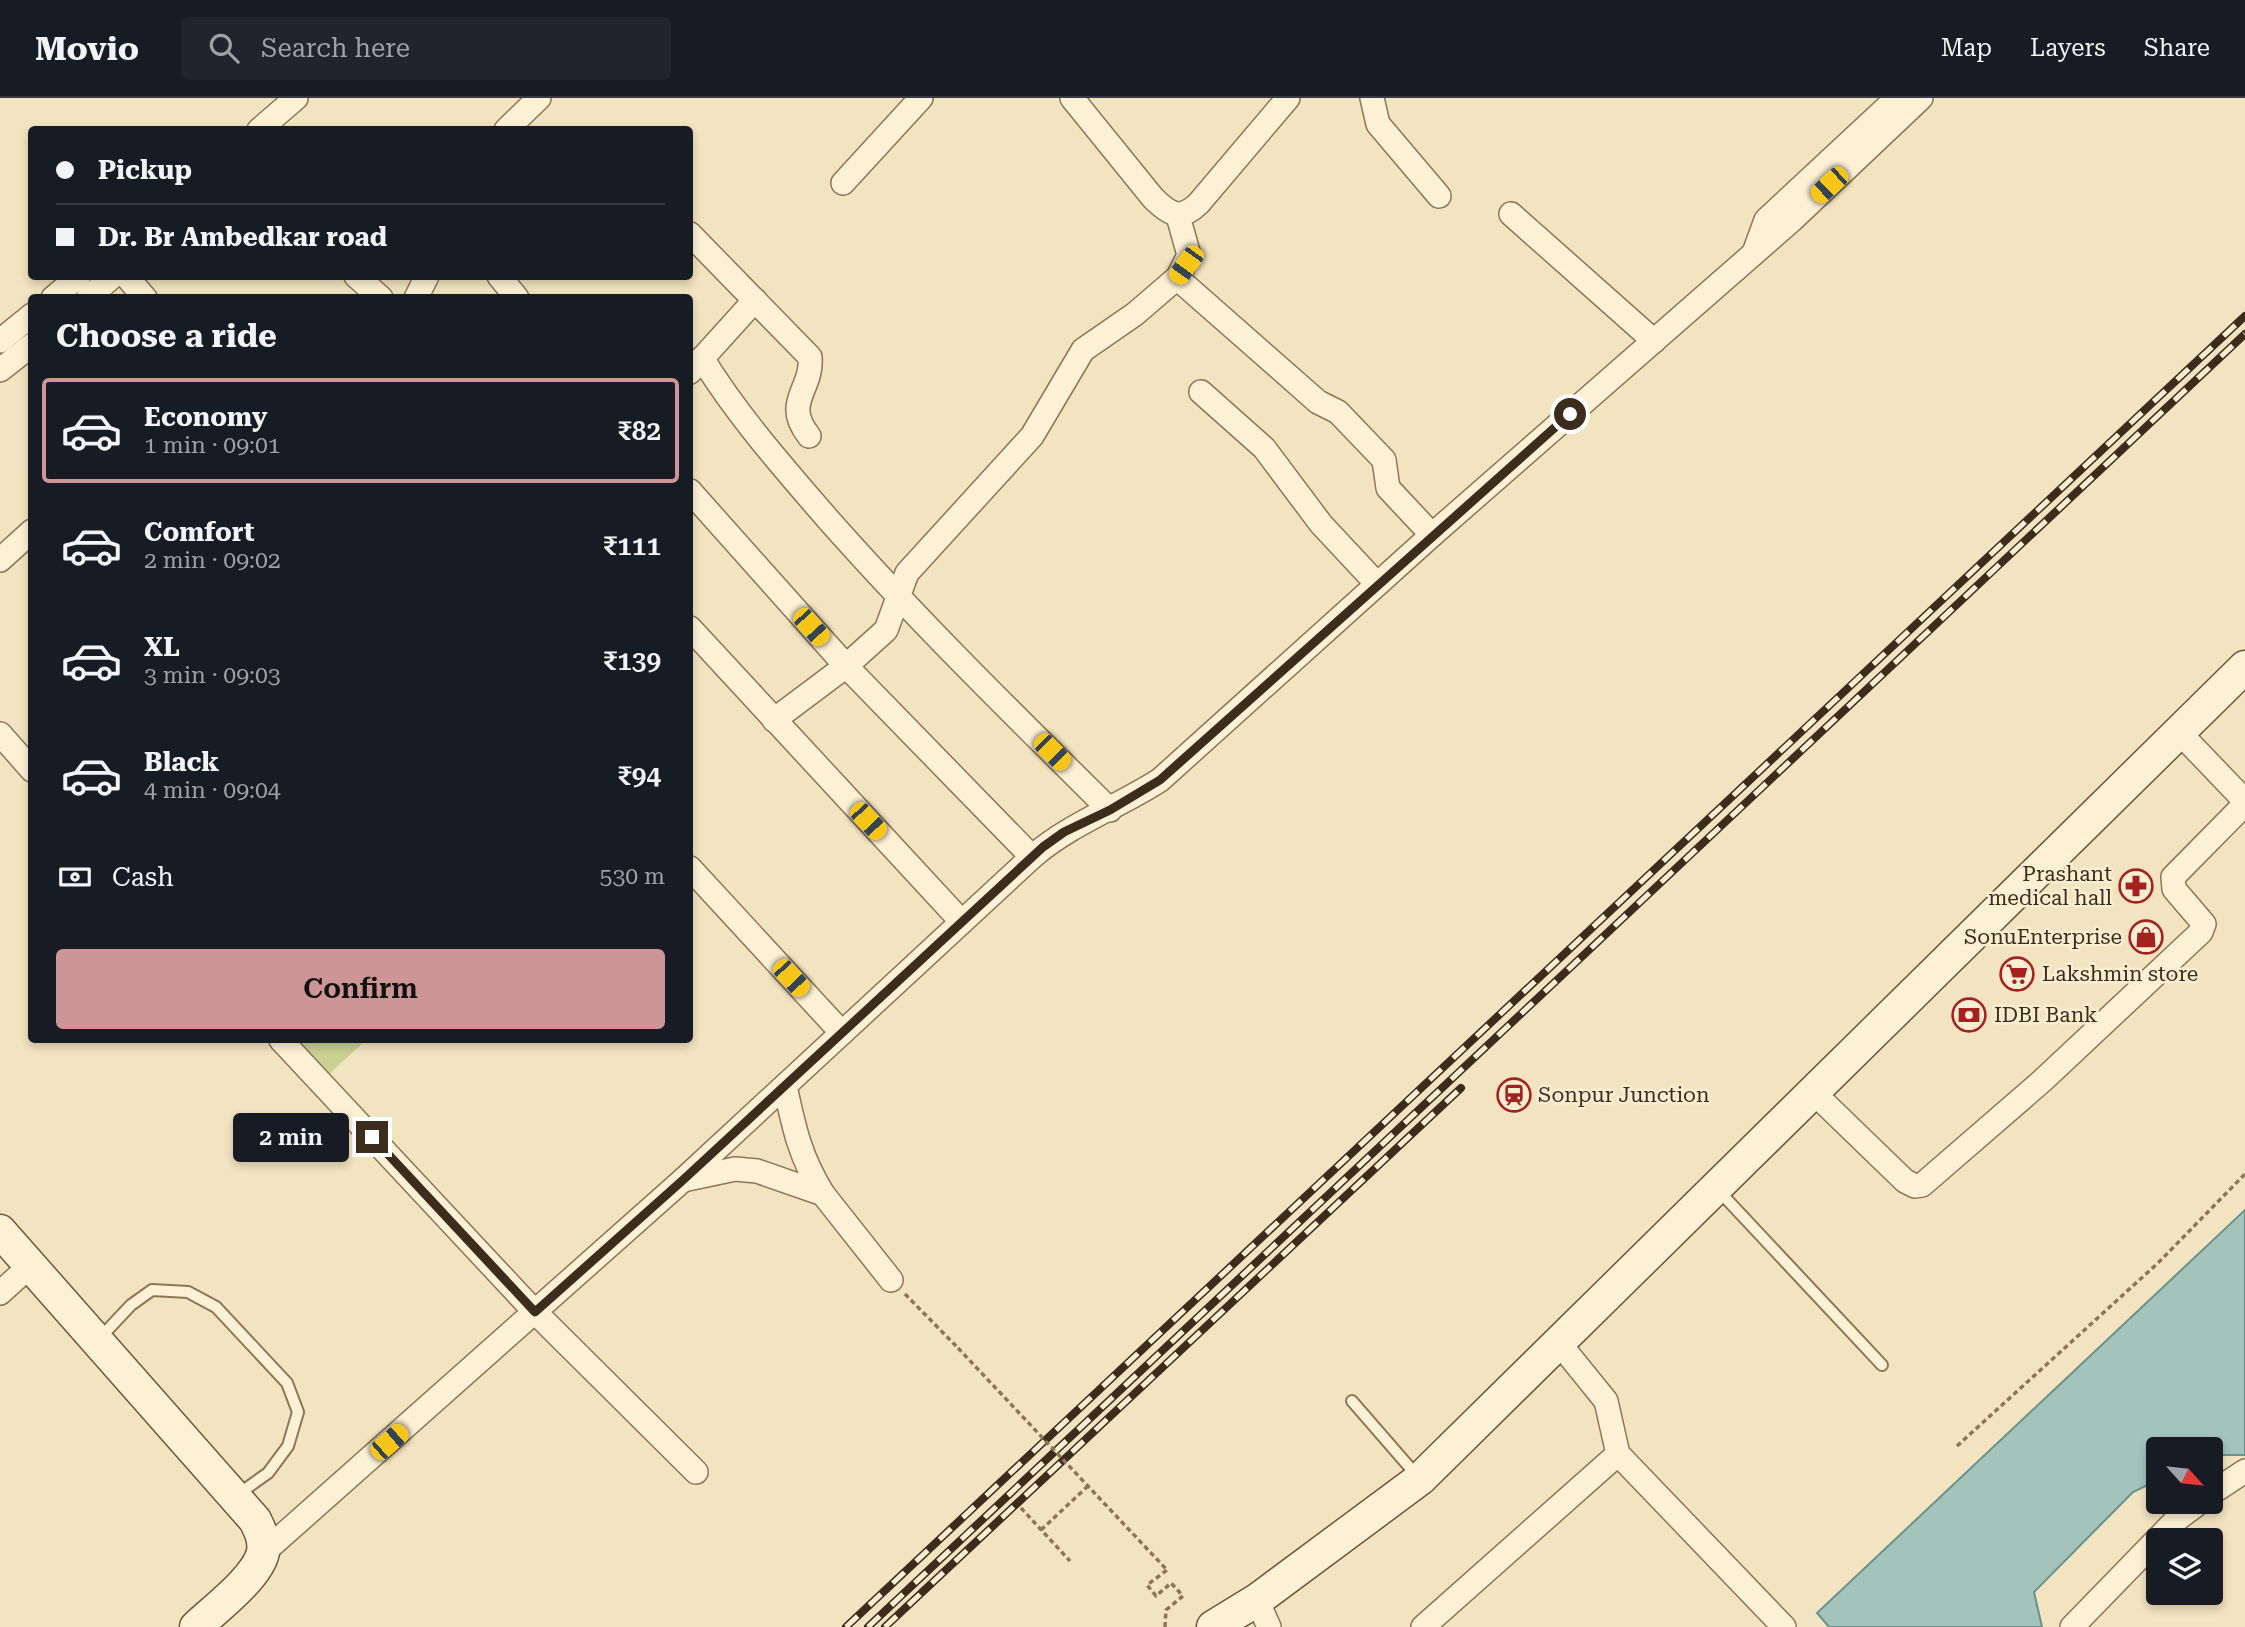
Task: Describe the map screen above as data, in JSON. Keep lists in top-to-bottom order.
{
  "places": {
    "pharmacy": ["Prashant medical hall"],
    "shop": ["SonuEnterprise"],
    "supermarket": ["Lakshmin store"],
    "bank": ["IDBI Bank"],
    "station": ["Sonpur Junction"]
  },
  "north": "bottom right",
  "page": {
    "header": "Movio",
    "search": "Search here",
    "nav": ["Map", "Layers", "Share"],
    "banner": ["Pickup", "Dr. Br Ambedkar road"],
    "heading": "Choose a ride",
    "list": [
      {
        "name": "Economy",
        "note": "1 min · 09:01",
        "value": "₹82"
      },
      {
        "name": "Comfort",
        "note": "2 min · 09:02",
        "value": "₹111"
      },
      {
        "name": "XL",
        "note": "3 min · 09:03",
        "value": "₹139"
      },
      {
        "name": "Black",
        "note": "4 min · 09:04",
        "value": "₹94"
      }
    ],
    "pay": ["Cash", "530 m"],
    "buttons": "Confirm",
    "bubble": "2 min"
  }
}
